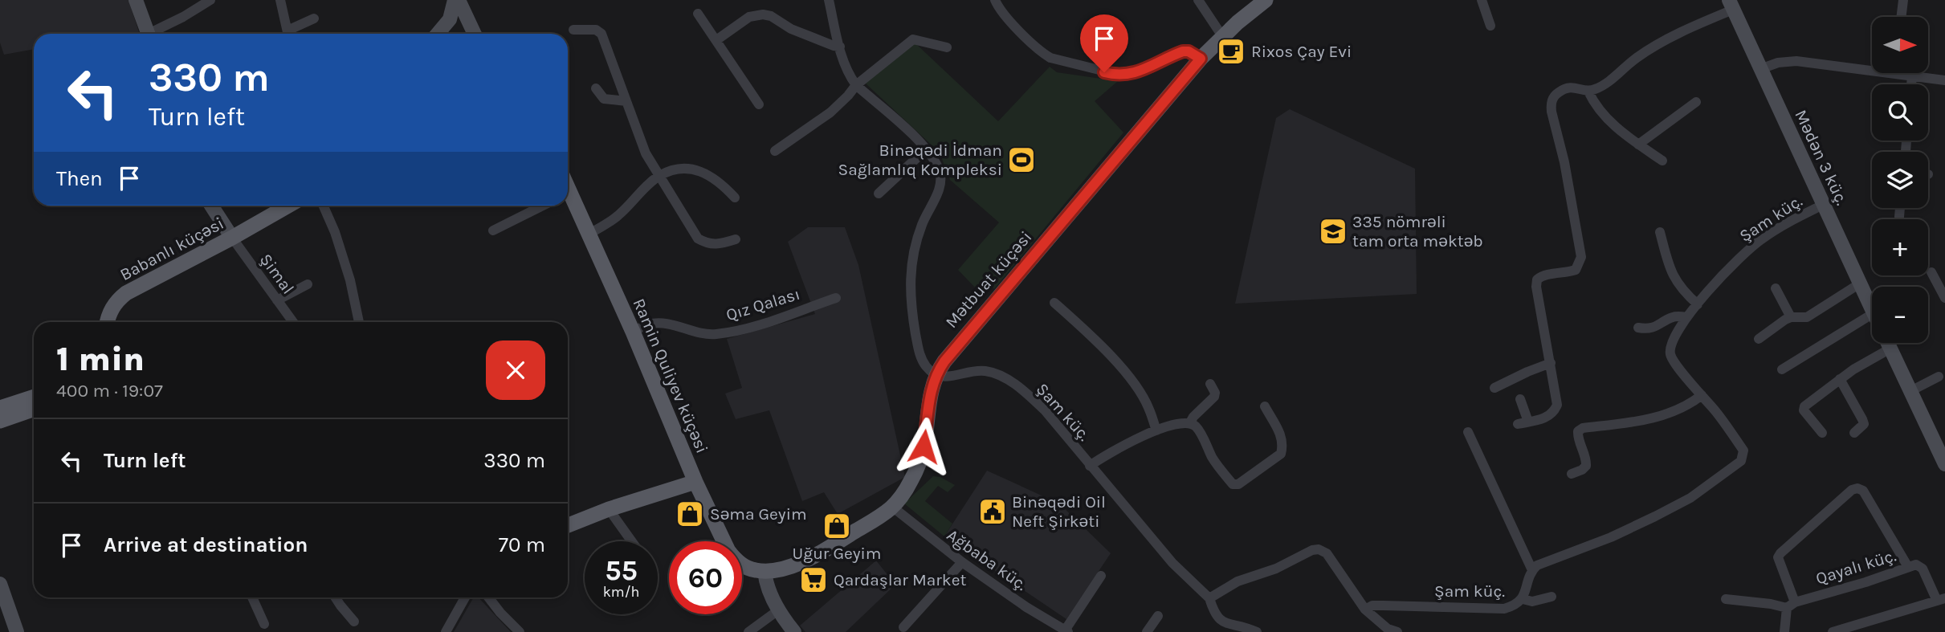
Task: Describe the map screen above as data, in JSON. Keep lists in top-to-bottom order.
{
  "streets": {
    "main road": [
      "Mədən 3 küç.",
      "Babanlı küçəsi",
      "Mətbuat küçəsi",
      "Ramin Quliyev küçəsi"
    ],
    "street": [
      "Şam küç.",
      "Şimal",
      "Qız Qalası",
      "Ağbaba küç.",
      "Qayalı küç."
    ]
  },
  "crossings": [
    ["Mədən 3 küç.", "Şam küç."],
    ["Şam küç.", "Mətbuat küçəsi"],
    ["Babanlı küçəsi", "Şimal"],
    ["Mətbuat küçəsi", "Ramin Quliyev küçəsi"],
    ["Mətbuat küçəsi", "Ağbaba küç."],
    ["Qız Qalası", "Ramin Quliyev küçəsi"]
  ],
  "places": {
    "cafe": ["Rixos Çay Evi"],
    "sports": ["Binəqədi İdman Sağlamlıq Kompleksi"],
    "school or university": ["335 nömrəli tam orta məktəb"],
    "public building": ["Binəqədi Oil Neft Şirkəti"],
    "shop": ["Səma Geyim", "Uğur Geyim"],
    "supermarket": ["Qardaşlar Market"]
  },
  "north": "right",
  "page": {
    "map_buttons": ["+", "−"],
    "turn": ["330 m", "Turn left"],
    "then": "Then",
    "heading": ["1 min", "400 m · 19:07"],
    "list": [
      {
        "name": "Turn left",
        "value": "330 m"
      },
      {
        "name": "Arrive at destination",
        "value": "70 m"
      }
    ],
    "speed": "55 km/h",
    "limit": "60"
  }
}
